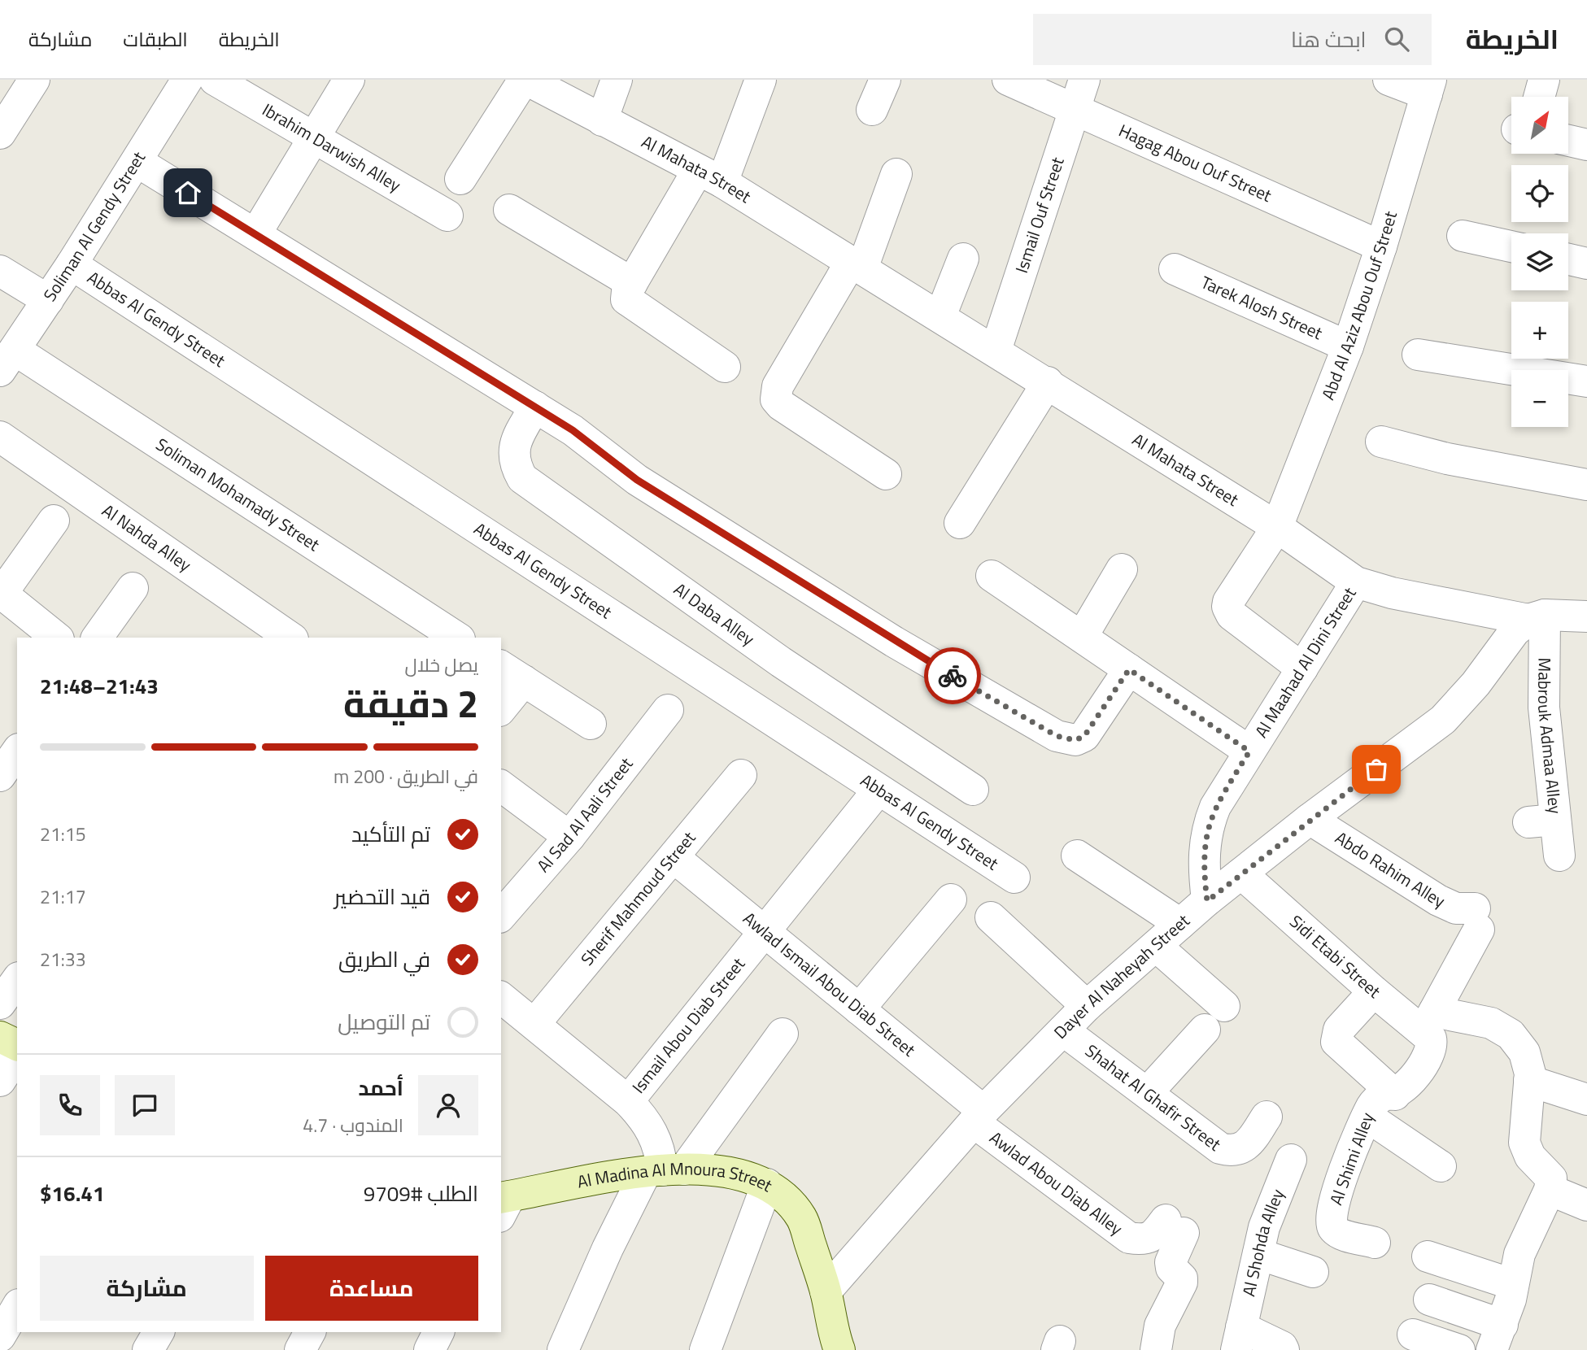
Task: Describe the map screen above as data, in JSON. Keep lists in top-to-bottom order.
{
  "streets": {
    "street": [
      "Ibrahim Darwish Alley",
      "Hagag Abou Ouf Street",
      "Al Mahata Street",
      "Ismail Ouf Street",
      "Soliman Al Gendy Street",
      "Abd Al Aziz Abou Ouf Street",
      "Tarek Alosh Street",
      "Abbas Al Gendy Street",
      "Soliman Mohamady Street",
      "Al Nahda Alley",
      "Al Daba Alley",
      "Al Maahad Al Dini Street",
      "Mabrouk Admaa Alley",
      "Al Sad Al Aali Street",
      "Abdo Rahim Alley",
      "Sherif Mahmoud Street",
      "Sidi Etabi Street",
      "Dayer Al Naheyah Street",
      "Awlad Ismail Abou Diab Street",
      "Ismail Abou Diab Street",
      "Shahat Al Ghafir Street",
      "Al Shimi Alley",
      "Awlad Abou Diab Alley",
      "Al Madina Al Mnoura Street",
      "Al Shohda Alley"
    ]
  },
  "crossings": [
    ["Hagag Abou Ouf Street", "Ismail Ouf Street"],
    ["Hagag Abou Ouf Street", "Abd Al Aziz Abou Ouf Street"],
    ["Al Mahata Street", "Ismail Ouf Street"],
    ["Al Mahata Street", "Abd Al Aziz Abou Ouf Street"],
    ["Al Mahata Street", "Al Maahad Al Dini Street"],
    ["Al Mahata Street", "Mabrouk Admaa Alley"],
    ["Al Mahata Street", "Dayer Al Naheyah Street"],
    ["Soliman Al Gendy Street", "Abbas Al Gendy Street"],
    ["Soliman Al Gendy Street", "Soliman Mohamady Street"],
    ["Abd Al Aziz Abou Ouf Street", "Tarek Alosh Street"],
    ["Abd Al Aziz Abou Ouf Street", "Al Maahad Al Dini Street"],
    ["Abbas Al Gendy Street", "Ismail Abou Diab Street"],
    ["Al Maahad Al Dini Street", "Dayer Al Naheyah Street"],
    ["Mabrouk Admaa Alley", "Dayer Al Naheyah Street"],
    ["Abdo Rahim Alley", "Dayer Al Naheyah Street"],
    ["Abdo Rahim Alley", "Al Shimi Alley"],
    ["Sherif Mahmoud Street", "Awlad Ismail Abou Diab Street"],
    ["Sidi Etabi Street", "Dayer Al Naheyah Street"],
    ["Sidi Etabi Street", "Al Shimi Alley"],
    ["Dayer Al Naheyah Street", "Awlad Ismail Abou Diab Street"],
    ["Dayer Al Naheyah Street", "Shahat Al Ghafir Street"],
    ["Dayer Al Naheyah Street", "Awlad Abou Diab Alley"],
    ["Dayer Al Naheyah Street", "Al Madina Al Mnoura Street"],
    ["Awlad Ismail Abou Diab Street", "Ismail Abou Diab Street"],
    ["Awlad Ismail Abou Diab Street", "Awlad Abou Diab Alley"]
  ],
  "north": "top right",
  "page": {
    "header": "الخريطة",
    "search": "ابحث هنا",
    "nav": ["الخريطة", "الطبقات", "مشاركة"],
    "map_buttons": ["+", "−"],
    "heading": ["2 دقيقة", "يصل خلال", "21:43–21:48"],
    "panel": [
      "أحمد",
      "المندوب · 4.7",
      "الطلب #9709",
      "$16.41"
    ],
    "bar": "في الطريق · 200 m",
    "list": [
      ["تم التأكيد", "21:15"],
      ["قيد التحضير", "21:17"],
      ["في الطريق", "21:33"],
      "تم التوصيل"
    ],
    "buttons": ["مساعدة", "مشاركة"]
  }
}
